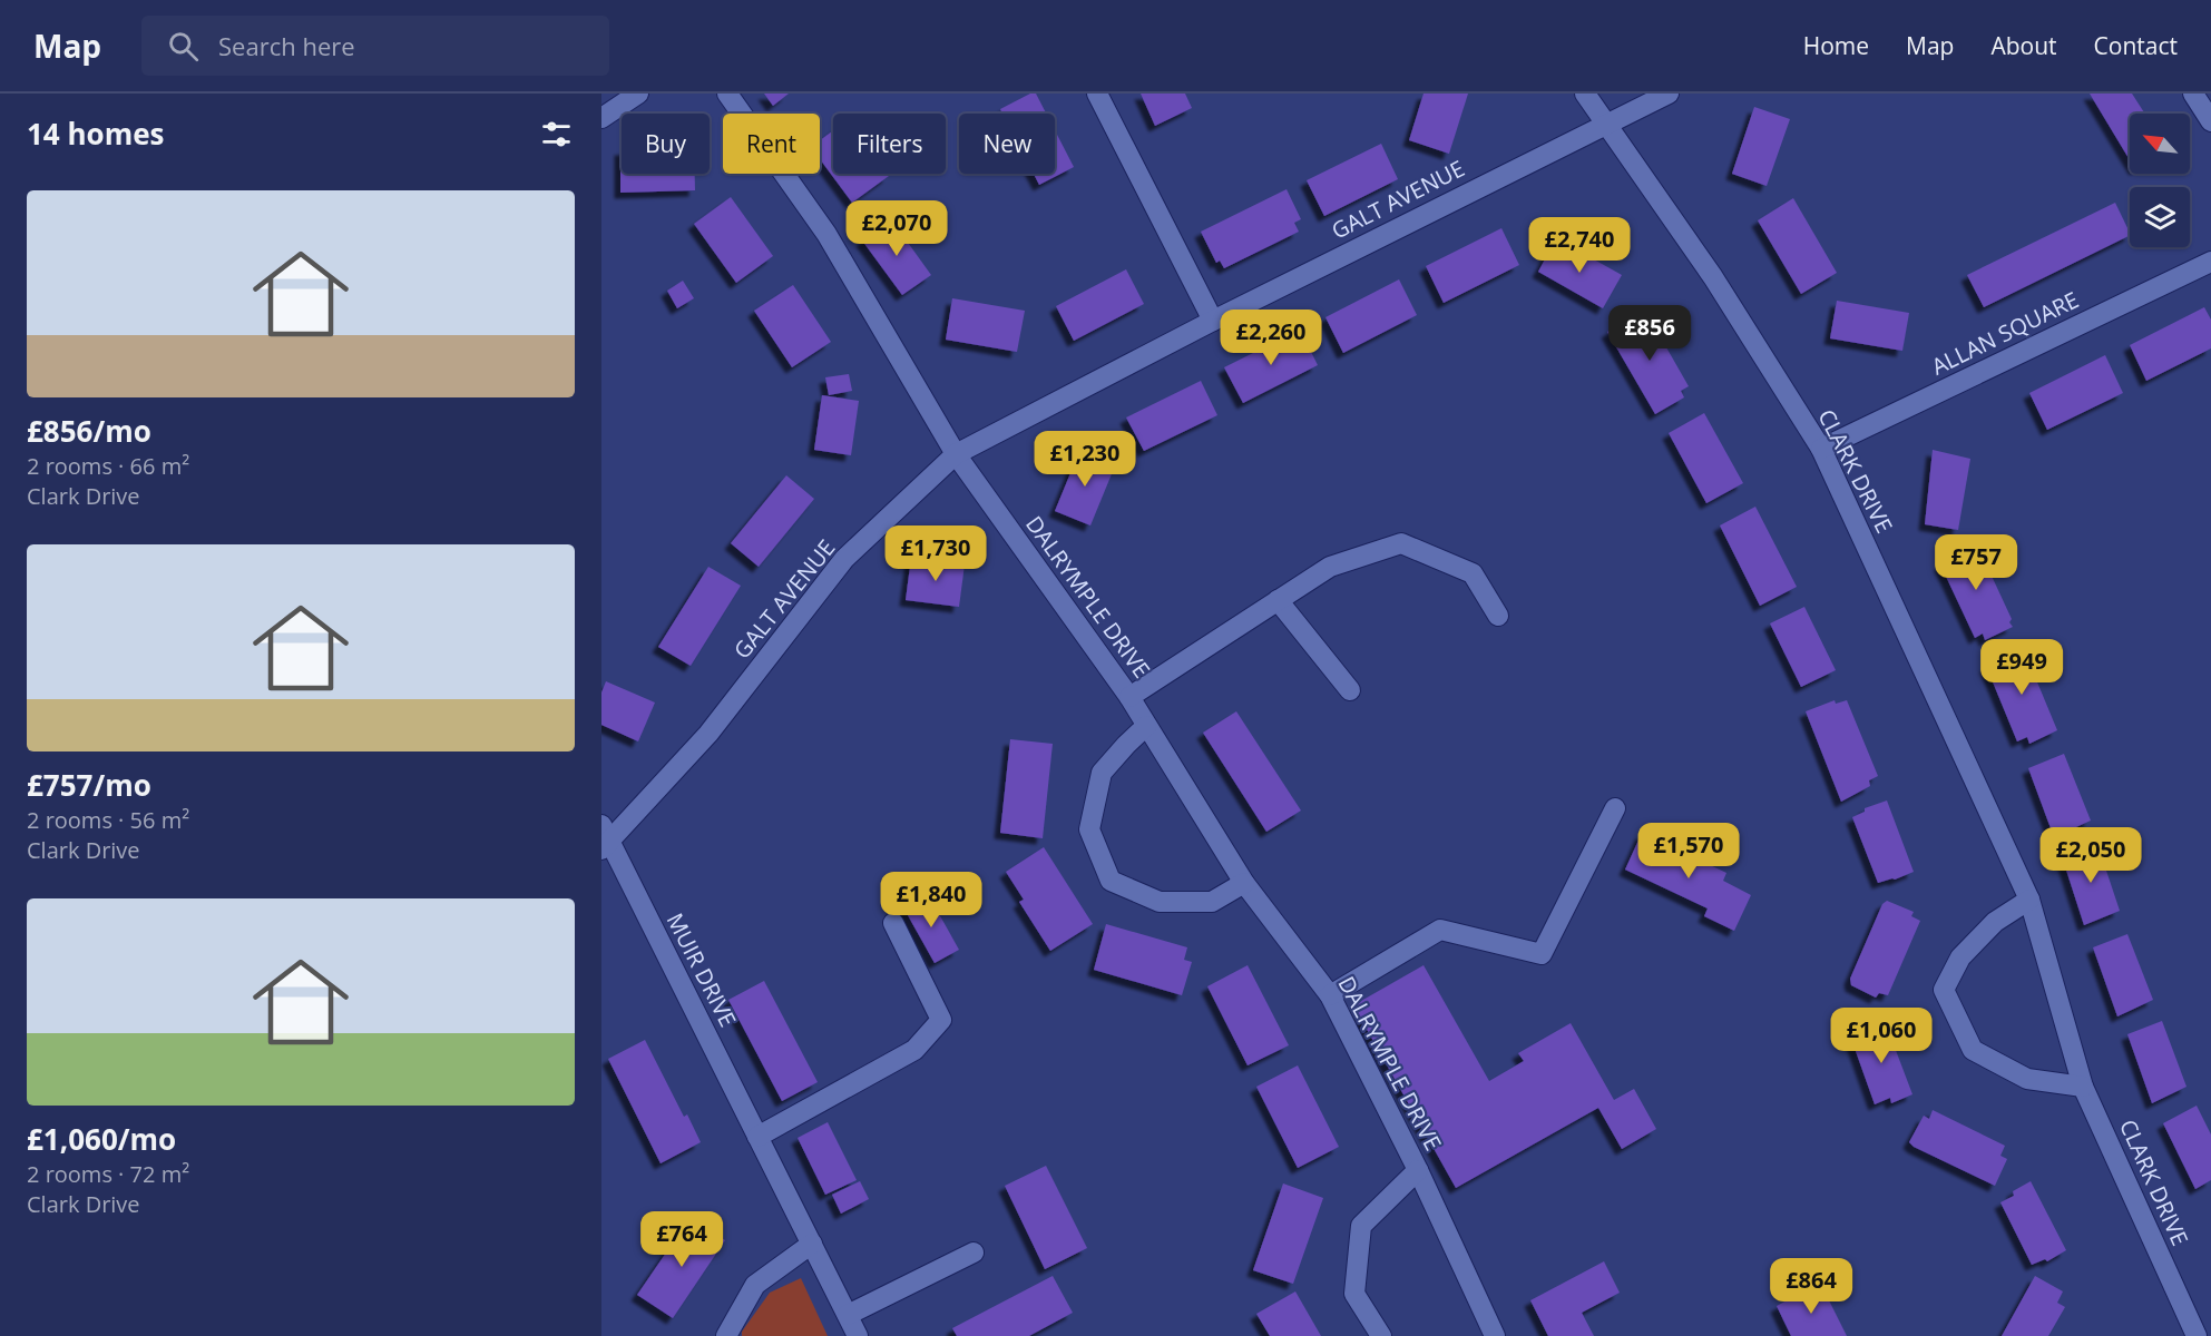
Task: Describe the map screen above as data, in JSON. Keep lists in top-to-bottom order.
{
  "streets": {
    "street": [
      "GALT AVENUE",
      "ALLAN SQUARE",
      "CLARK DRIVE",
      "DALRYMPLE DRIVE",
      "MUIR DRIVE"
    ]
  },
  "crossings": [
    ["GALT AVENUE", "CLARK DRIVE"],
    ["GALT AVENUE", "DALRYMPLE DRIVE"],
    ["GALT AVENUE", "MUIR DRIVE"],
    ["ALLAN SQUARE", "CLARK DRIVE"]
  ],
  "north": "top left",
  "page": {
    "header": "Map",
    "search": "Search here",
    "nav": [
      "Home",
      "Map",
      "About",
      "Contact"
    ],
    "heading": "14 homes",
    "chip": [
      "Buy",
      "Rent",
      "Filters",
      "New"
    ],
    "list": [
      {
        "name": "£856/mo",
        "note": "2 rooms · 66 m² · Clark Drive"
      },
      {
        "name": "£757/mo",
        "note": "2 rooms · 56 m² · Clark Drive"
      },
      {
        "name": "£1,060/mo",
        "note": "2 rooms · 72 m² · Clark Drive"
      }
    ],
    "price": [
      "£2,070",
      "£2,740",
      "£856",
      "£2,260",
      "£1,230",
      "£1,730",
      "£757",
      "£949",
      "£1,570",
      "£2,050",
      "£1,840",
      "£1,060",
      "£764",
      "£864"
    ]
  }
}
